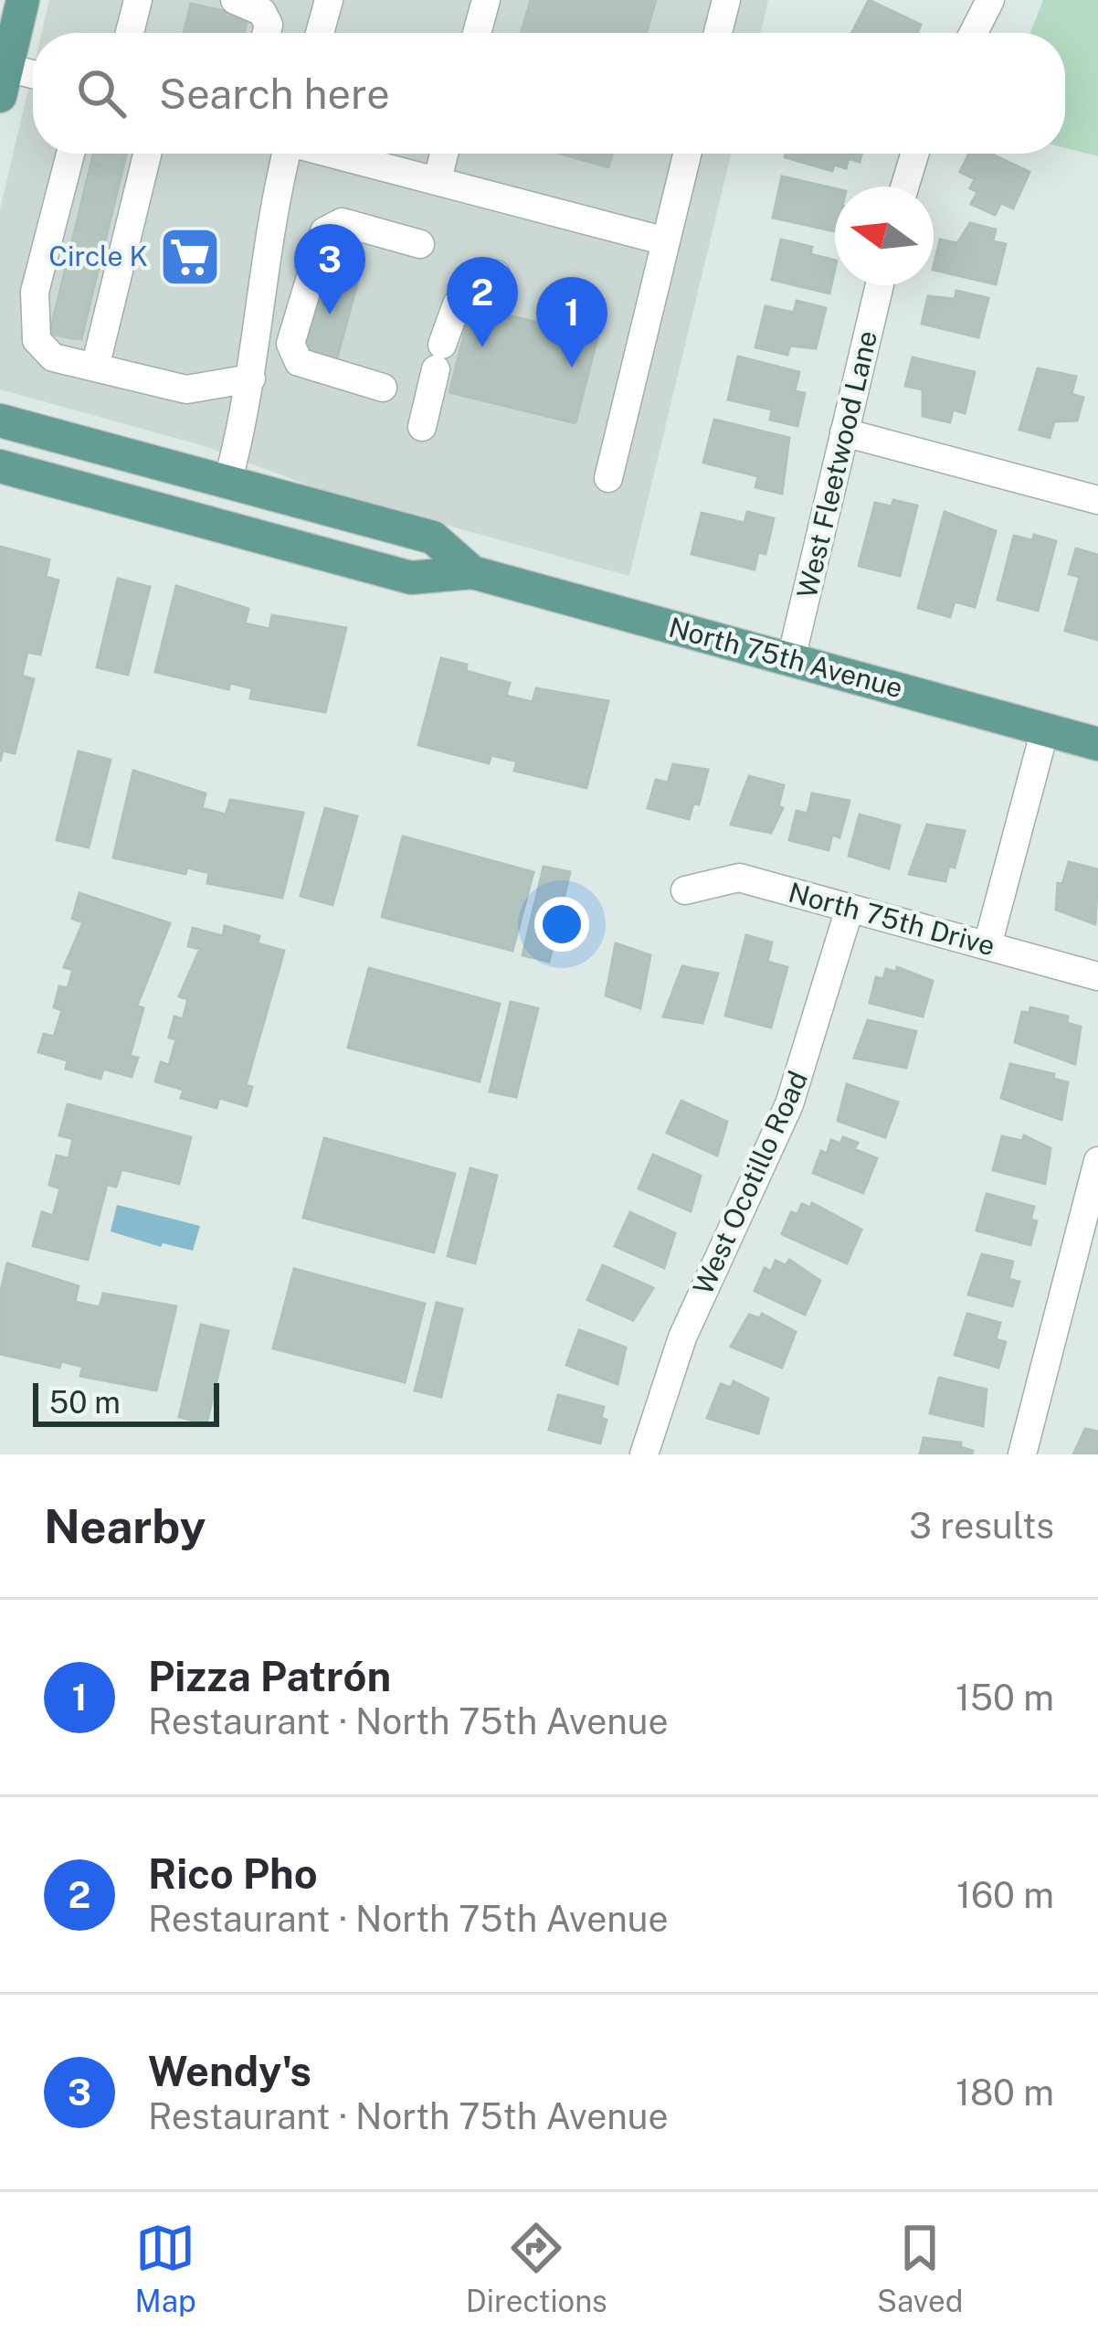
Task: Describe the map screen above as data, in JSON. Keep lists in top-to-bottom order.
{
  "streets": {
    "main road": ["North 75th Avenue"],
    "street": ["West Fleetwood Lane", "North 75th Drive", "West Ocotillo Road"]
  },
  "crossings": [
    ["West Fleetwood Lane", "North 75th Avenue"],
    ["North 75th Drive", "West Ocotillo Road"]
  ],
  "places": {
    "supermarket": ["Circle K"]
  },
  "scale_bar": "50 m",
  "north": "left",
  "page": {
    "search": "Search here",
    "pins": ["3", "2", "1"],
    "scale": "50 m",
    "heading": ["Nearby", "3 results"],
    "list": [
      {
        "mark": "1",
        "name": "Pizza Patrón",
        "note": "Restaurant · North 75th Avenue",
        "value": "150 m"
      },
      {
        "mark": "2",
        "name": "Rico Pho",
        "note": "Restaurant · North 75th Avenue",
        "value": "160 m"
      },
      {
        "mark": "3",
        "name": "Wendy's",
        "note": "Restaurant · North 75th Avenue",
        "value": "180 m"
      }
    ],
    "nav": ["Map", "Directions", "Saved"]
  }
}
